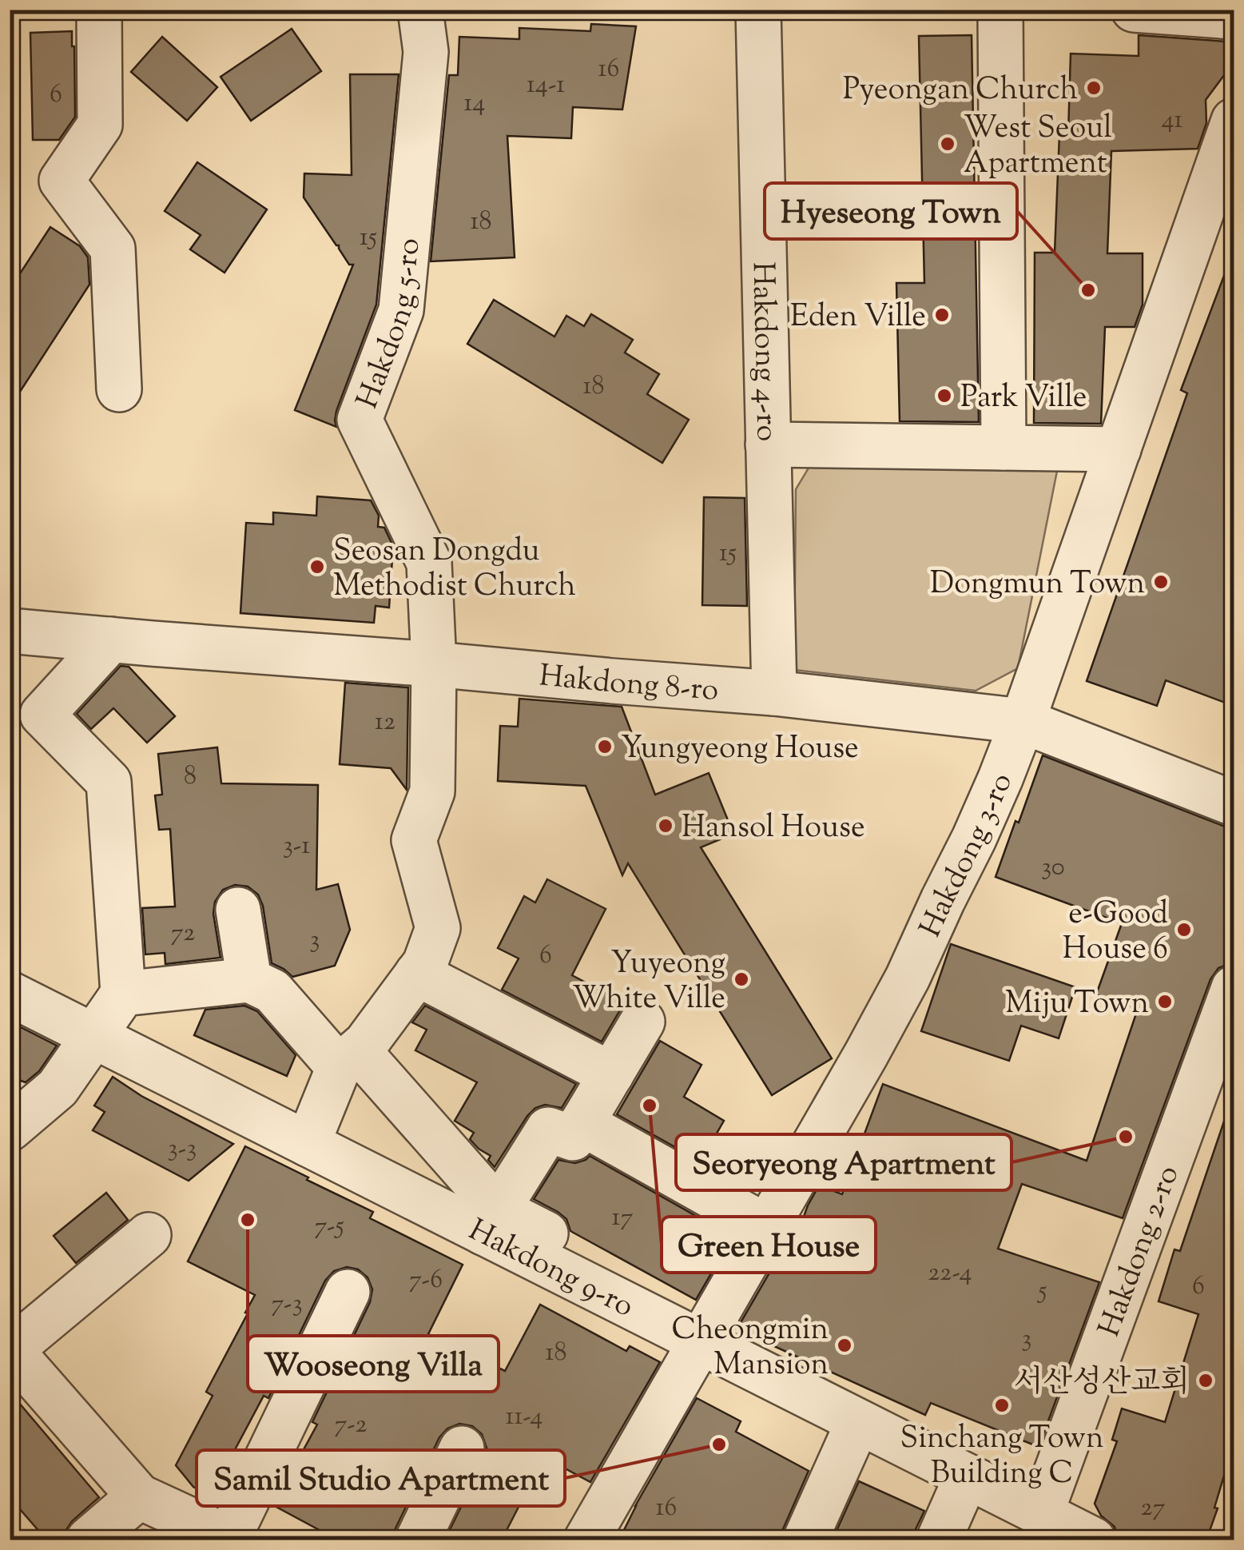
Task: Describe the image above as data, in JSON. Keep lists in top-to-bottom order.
{
  "streets": {
    "street": [
      "Hakdong 5-ro",
      "Hakdong 4-ro",
      "Hakdong 8-ro",
      "Hakdong 3-ro",
      "Hakdong 2-ro",
      "Hakdong 9-ro"
    ]
  },
  "crossings": [
    ["Hakdong 5-ro", "Hakdong 8-ro"],
    ["Hakdong 5-ro", "Hakdong 9-ro"],
    ["Hakdong 4-ro", "Hakdong 8-ro"],
    ["Hakdong 8-ro", "Hakdong 3-ro"],
    ["Hakdong 3-ro", "Hakdong 9-ro"],
    ["Hakdong 2-ro", "Hakdong 9-ro"]
  ],
  "places": [
    "Pyeongan Church",
    "West Seoul Apartment",
    "Hyeseong Town",
    "Eden Ville",
    "Park Ville",
    "Seosan Dongdu Methodist Church",
    "Dongmun Town",
    "Yungyeong House",
    "Hansol House",
    "e-Good House 6",
    "Yuyeong White Ville",
    "Miju Town",
    "Green House",
    "Seoryeong Apartment",
    "Wooseong Villa",
    "Cheongmin Mansion",
    "서산성산교회",
    "Sinchang Town Building C",
    "Samil Studio Apartment"
  ],
  "house_numbers": [
    "16",
    "14-1",
    "6",
    "14",
    "41",
    "18",
    "15",
    "18",
    "15",
    "12",
    "8",
    "3-1",
    "30",
    "72",
    "3",
    "6",
    "3-3",
    "17",
    "7-5",
    "22-4",
    "7-6",
    "6",
    "5",
    "7-3",
    "3",
    "18",
    "11-4",
    "7-2",
    "16",
    "27"
  ]
}
